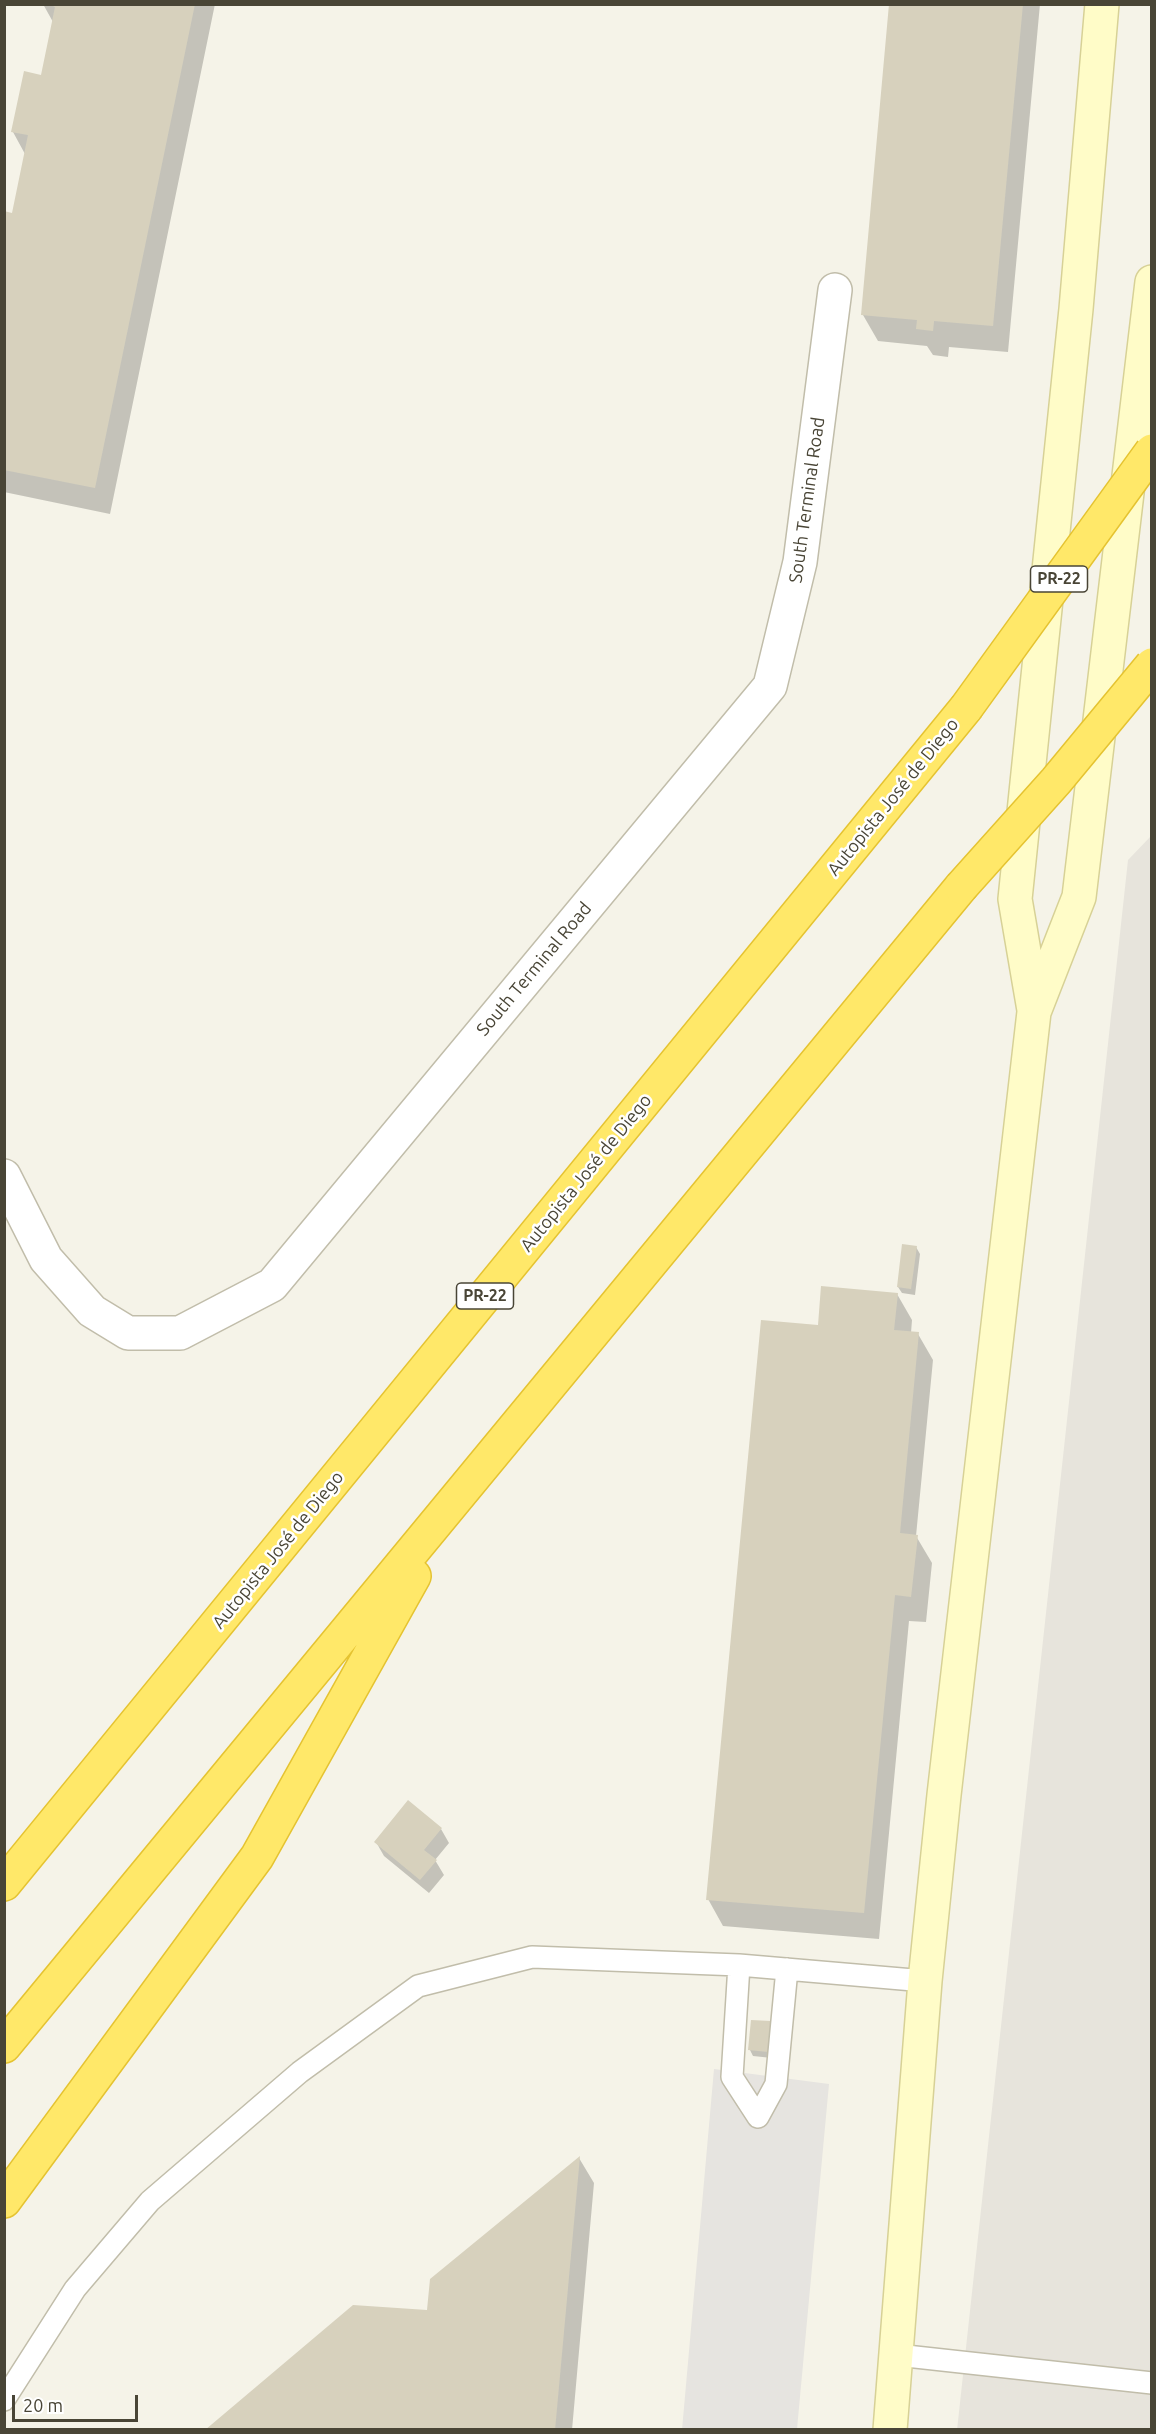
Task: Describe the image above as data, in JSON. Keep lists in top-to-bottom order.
{
  "streets": {
    "highway": ["PR-22", "Autopista José de Diego"],
    "street": ["South Terminal Road"]
  },
  "scale_bar": "20 m"
}
